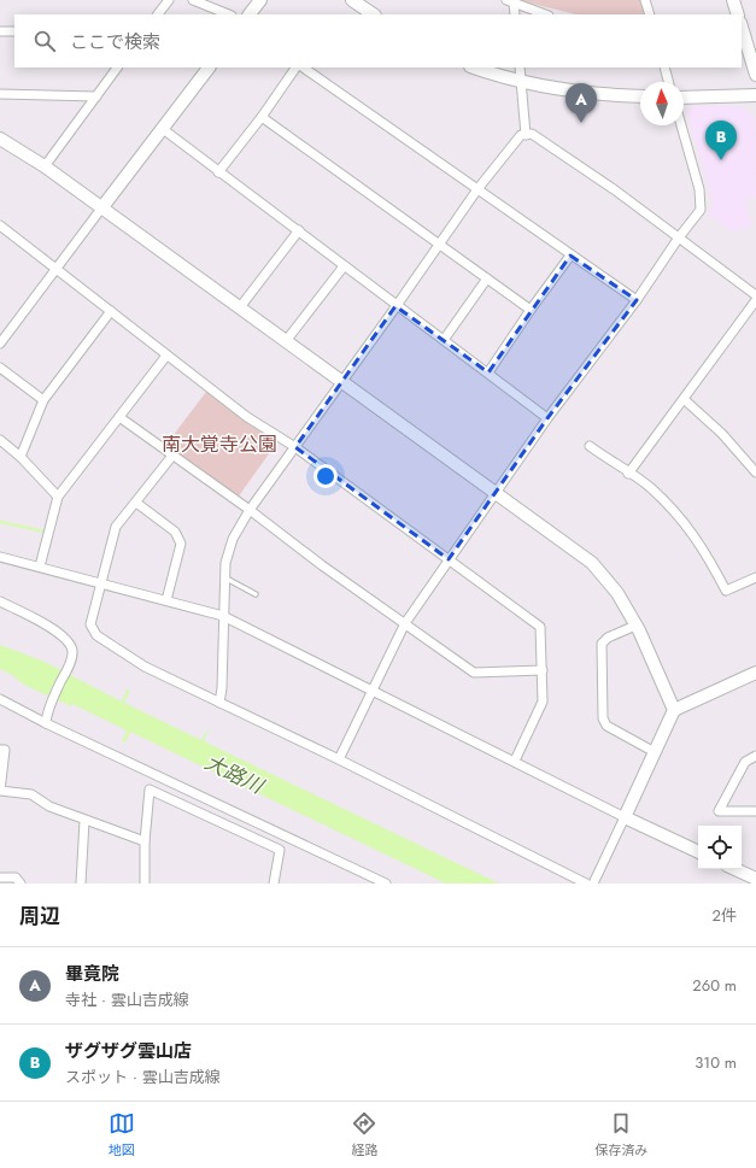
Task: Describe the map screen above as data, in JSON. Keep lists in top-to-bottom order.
{
  "water": ["大路川"],
  "parks": ["南大覚寺公園"],
  "north": "top",
  "page": {
    "search": "ここで検索",
    "pins": ["A", "B"],
    "heading": ["周辺", "2件"],
    "list": [
      {
        "mark": "A",
        "name": "畢竟院",
        "note": "寺社 · 雲山吉成線",
        "value": "260 m"
      },
      {
        "mark": "B",
        "name": "ザグザグ雲山店",
        "note": "スポット · 雲山吉成線",
        "value": "310 m"
      }
    ],
    "nav": ["地図", "経路", "保存済み"]
  }
}
